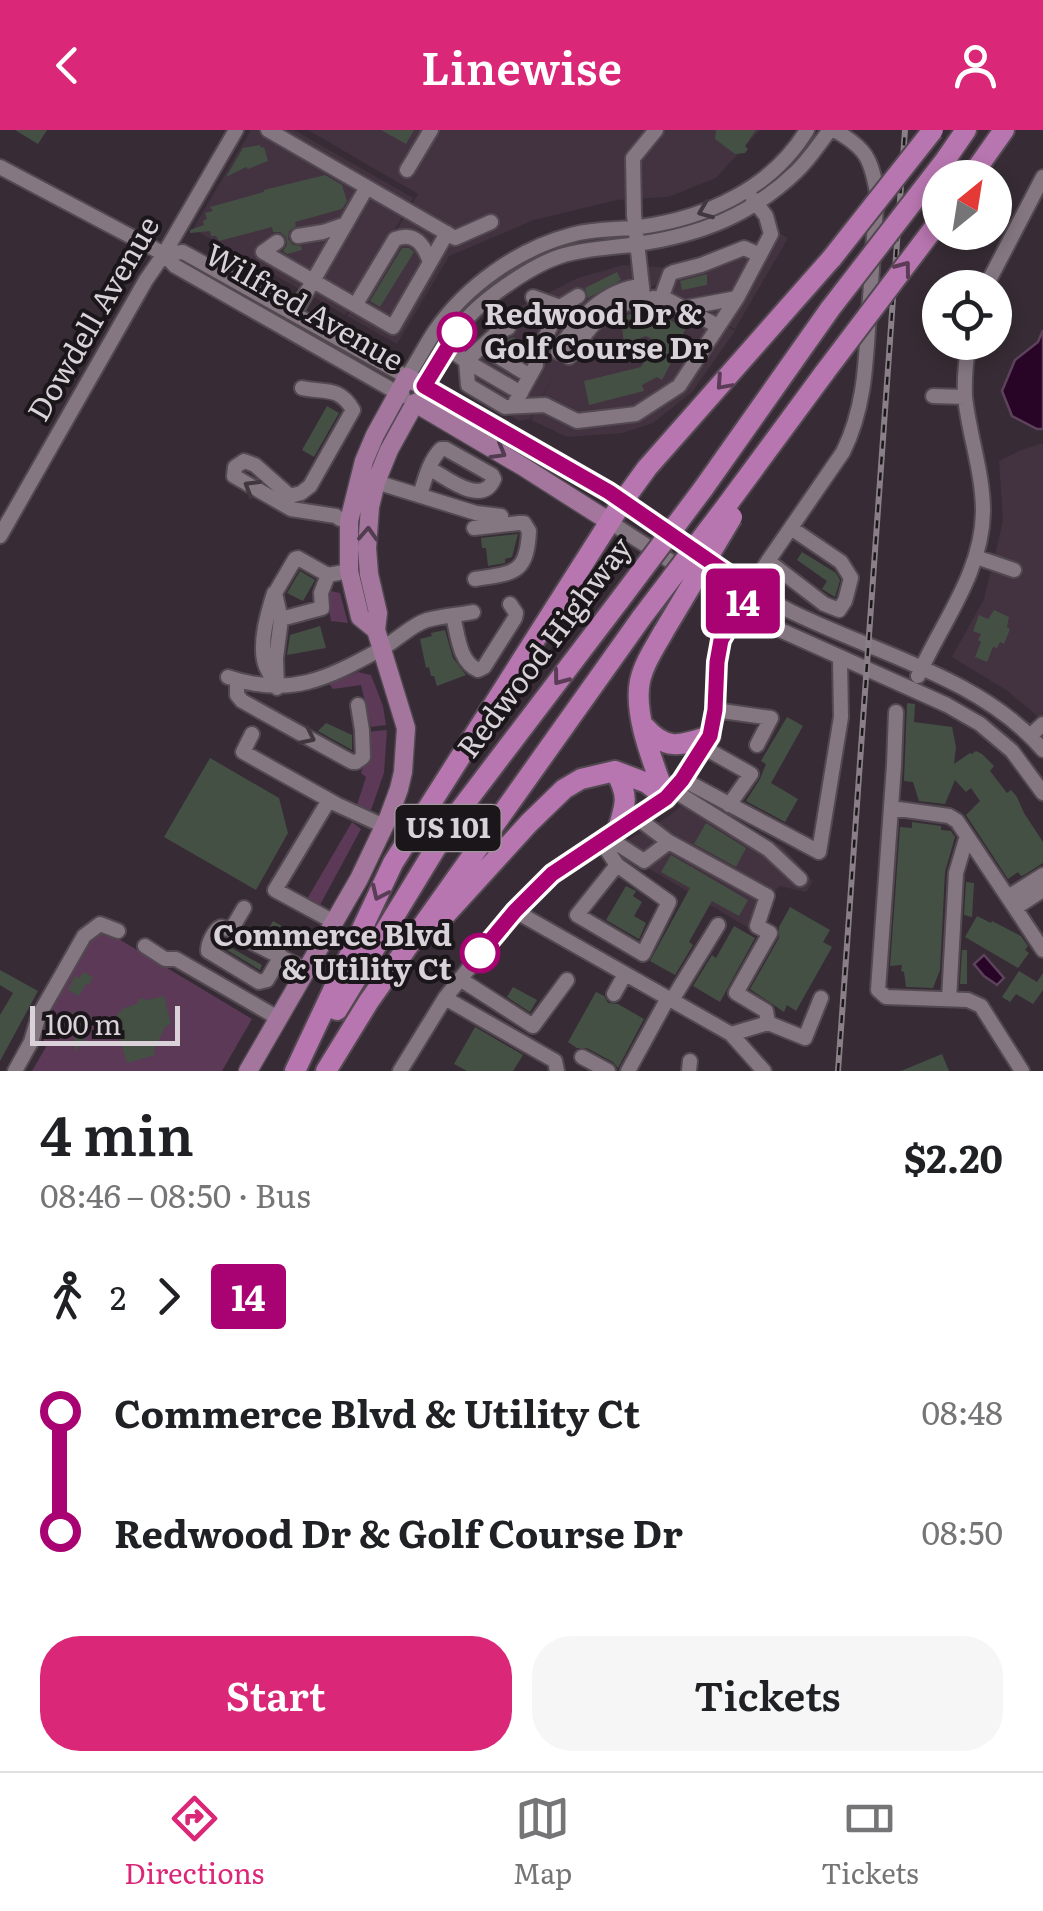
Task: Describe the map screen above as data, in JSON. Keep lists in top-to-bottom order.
{
  "streets": {
    "highway": ["Redwood Highway", "US 101"],
    "street": ["Wilfred Avenue", "Dowdell Avenue"]
  },
  "crossings": [
    ["Wilfred Avenue", "Dowdell Avenue"]
  ],
  "places": ["Redwood Dr & Golf Course Dr", "Commerce Blvd & Utility Ct"],
  "lines": ["bus line 14"],
  "scale_bar": "100 m",
  "north": "top right",
  "page": {
    "header": "Linewise",
    "on_map": "14",
    "scale": "100 m",
    "heading": ["4 min", "08:46 – 08:50 · Bus", "$2.20"],
    "legs": ["2", "14"],
    "list": [
      {
        "name": "Commerce Blvd & Utility Ct",
        "value": "08:48"
      },
      {
        "name": "Redwood Dr & Golf Course Dr",
        "value": "08:50"
      }
    ],
    "buttons": ["Start", "Tickets"],
    "tabs": ["Directions", "Map", "Tickets"]
  }
}
